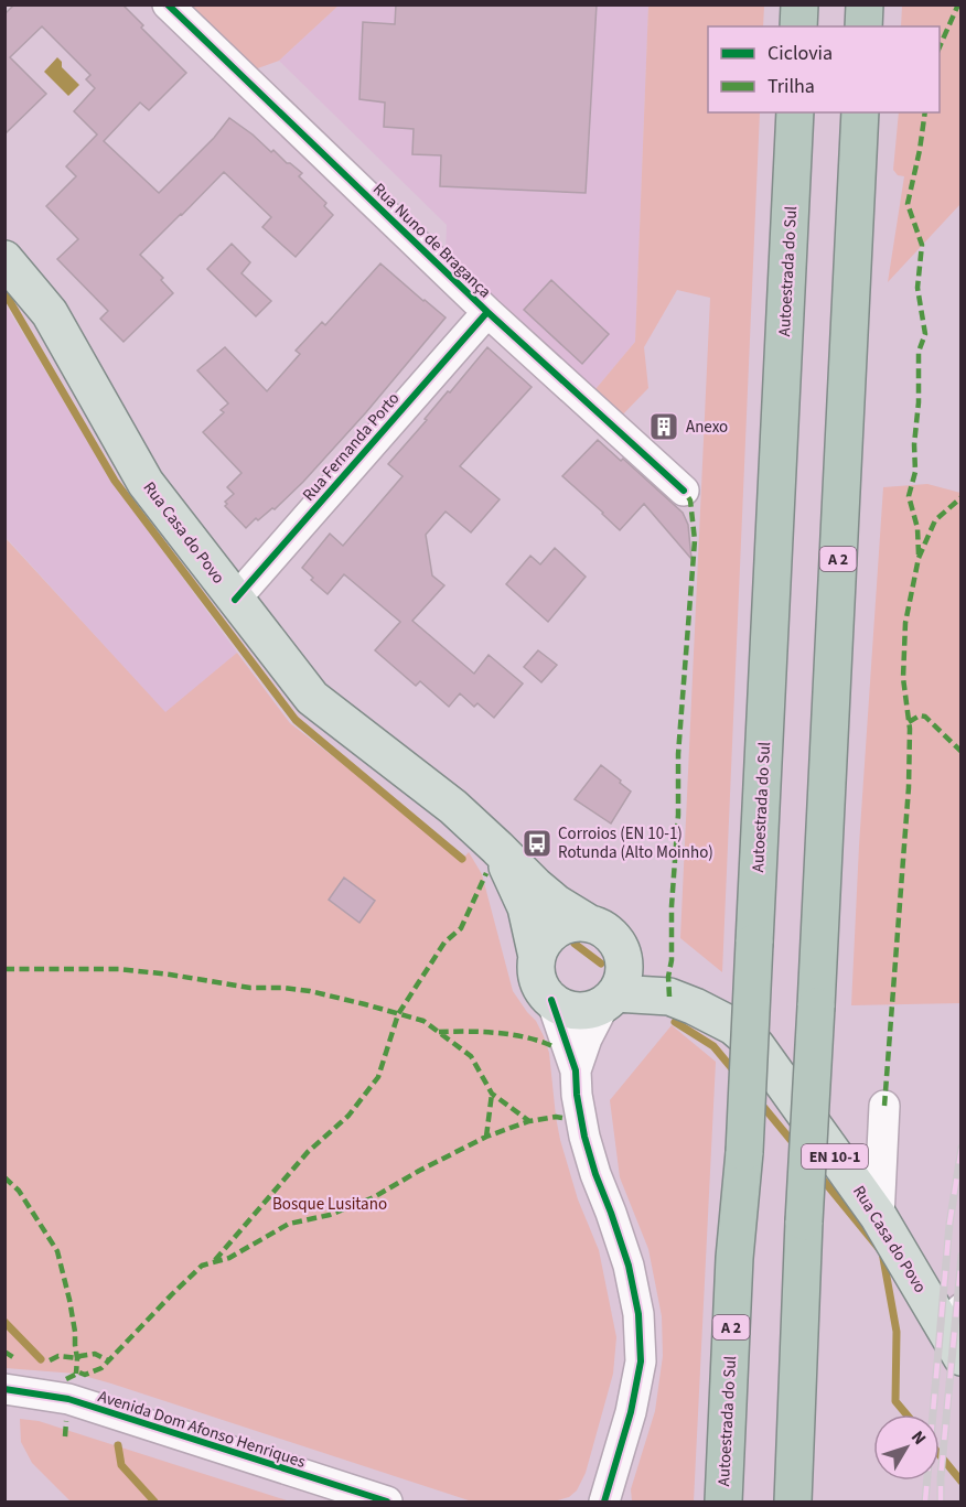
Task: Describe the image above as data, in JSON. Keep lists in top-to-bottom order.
{
  "streets": {
    "highway": ["Autoestrada do Sul", "A 2"],
    "main road": ["Rua Casa do Povo", "EN 10-1"],
    "street": ["Rua Nuno de Bragança", "Rua Fernanda Porto", "Avenida Dom Afonso Henriques"]
  },
  "crossings": [
    ["Rua Nuno de Bragança", "Rua Fernanda Porto"],
    ["Rua Fernanda Porto", "Rua Casa do Povo"],
    ["Rua Casa do Povo", "EN 10-1"]
  ],
  "parks": ["Bosque Lusitano"],
  "places": {
    "building": ["Anexo"],
    "bus stop": ["Corroios (EN 10-1) Rotunda (Alto Moinho)"]
  },
  "legend": ["Ciclovia", "Trilha"],
  "north": "top right"
}
